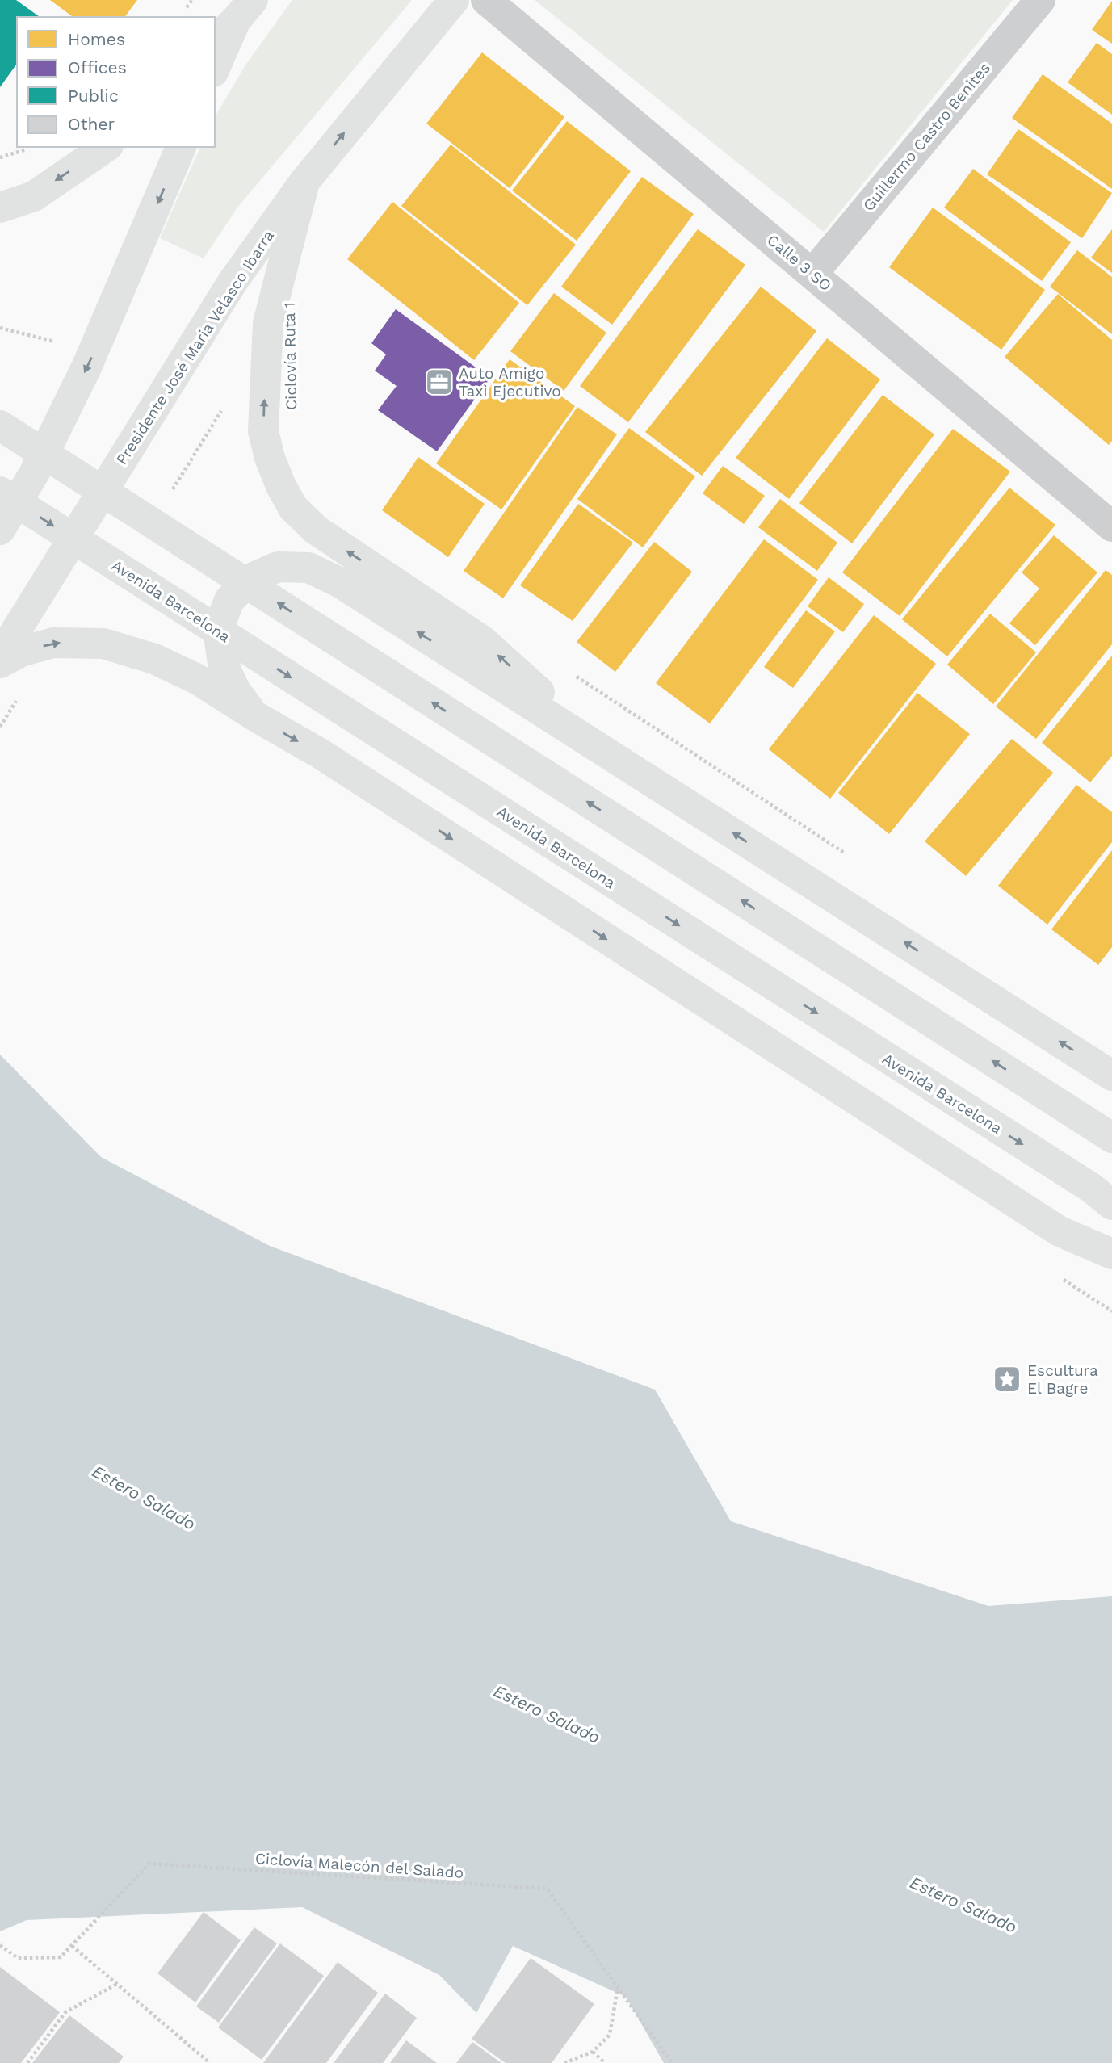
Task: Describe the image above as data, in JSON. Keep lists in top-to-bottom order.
{
  "streets": {
    "main road": ["Presidente José Maria Velasco Ibarra", "Avenida Barcelona"],
    "street": ["Guillermo Castro Benites", "Calle 3 SO"],
    "path": ["Ciclovía Malecón del Salado"]
  },
  "crossings": [
    ["Guillermo Castro Benites", "Calle 3 SO"]
  ],
  "water": ["Estero Salado"],
  "places": {
    "office": ["Auto Amigo Taxi Ejecutivo"],
    "place": ["Escultura El Bagre"]
  },
  "legend": [
    "Homes",
    "Offices",
    "Public",
    "Other"
  ]
}
